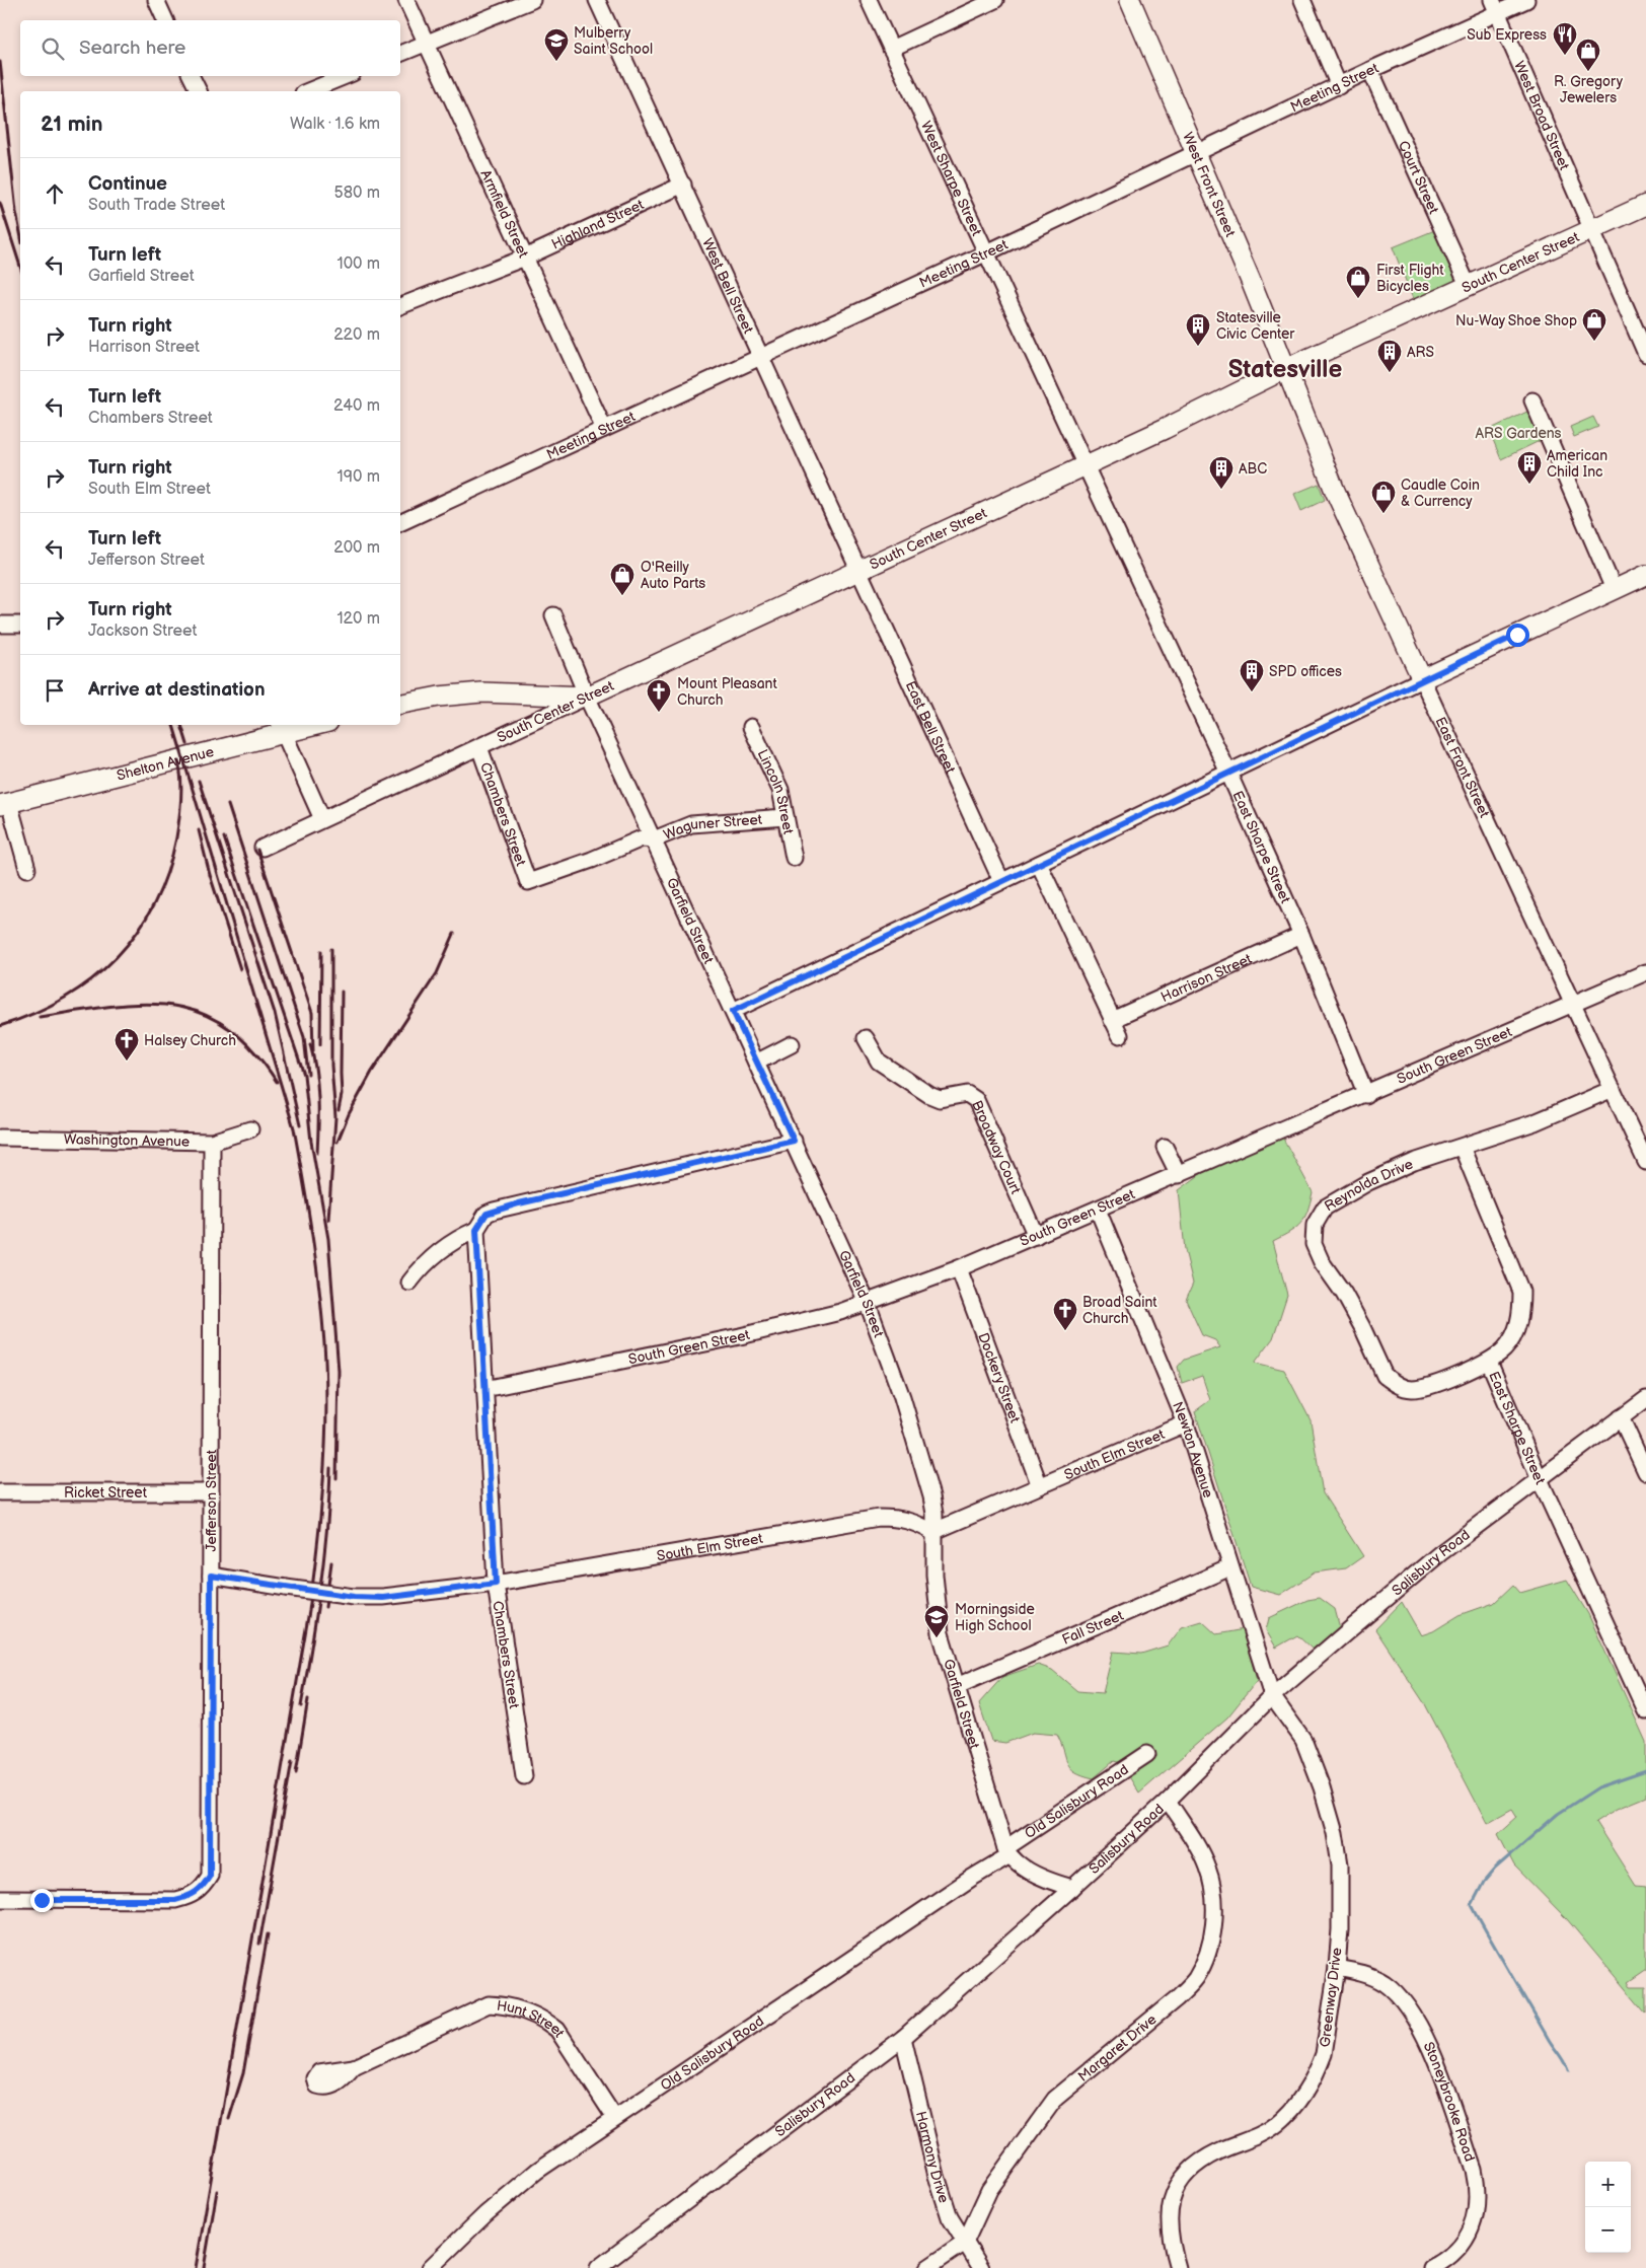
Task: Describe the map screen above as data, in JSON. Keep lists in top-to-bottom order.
{
  "streets": {
    "main road": [
      "West Front Street",
      "South Center Street",
      "Shelton Avenue",
      "East Front Street"
    ],
    "street": [
      "Meeting Street",
      "West Broad Street",
      "West Sharpe Street",
      "Court Street",
      "Armfield Street",
      "Highland Street",
      "West Bell Street",
      "East Bell Street",
      "Lincoln Street",
      "Chambers Street",
      "Waguner Street",
      "East Sharpe Street",
      "Garfield Street",
      "Harrison Street",
      "South Green Street",
      "Washington Avenue",
      "Broadway Court",
      "Reynolda Drive",
      "Dockery Street",
      "Newton Avenue",
      "South Elm Street",
      "Ricket Street",
      "Jefferson Street",
      "Salisbury Road",
      "Fall Street",
      "Old Salisbury Road",
      "Greenway Drive",
      "Hunt Street",
      "Margaret Drive",
      "Stoneybrooke Road",
      "Harmony Drive"
    ]
  },
  "crossings": [
    ["Meeting Street", "West Broad Street"],
    ["Meeting Street", "West Sharpe Street"],
    ["Meeting Street", "Court Street"],
    ["Meeting Street", "West Front Street"],
    ["Meeting Street", "Armfield Street"],
    ["Meeting Street", "West Bell Street"],
    ["West Broad Street", "South Center Street"],
    ["West Sharpe Street", "South Center Street"],
    ["West Sharpe Street", "East Sharpe Street"],
    ["Court Street", "South Center Street"],
    ["West Front Street", "South Center Street"],
    ["West Front Street", "East Front Street"],
    ["Armfield Street", "Highland Street"],
    ["Highland Street", "West Bell Street"],
    ["South Center Street", "West Bell Street"],
    ["South Center Street", "East Bell Street"],
    ["South Center Street", "East Front Street"],
    ["South Center Street", "Chambers Street"],
    ["South Center Street", "East Sharpe Street"],
    ["South Center Street", "Garfield Street"],
    ["West Bell Street", "East Bell Street"],
    ["East Front Street", "South Green Street"],
    ["East Front Street", "Reynolda Drive"],
    ["Lincoln Street", "Waguner Street"],
    ["Chambers Street", "Waguner Street"],
    ["Chambers Street", "South Green Street"],
    ["Chambers Street", "South Elm Street"],
    ["Waguner Street", "Garfield Street"],
    ["East Sharpe Street", "Harrison Street"],
    ["East Sharpe Street", "South Green Street"],
    ["East Sharpe Street", "Reynolda Drive"],
    ["East Sharpe Street", "Salisbury Road"],
    ["Garfield Street", "South Green Street"],
    ["Garfield Street", "South Elm Street"],
    ["Garfield Street", "Fall Street"],
    ["Garfield Street", "Old Salisbury Road"],
    ["South Green Street", "Broadway Court"],
    ["South Green Street", "Dockery Street"],
    ["South Green Street", "Newton Avenue"],
    ["Washington Avenue", "Jefferson Street"],
    ["Dockery Street", "South Elm Street"],
    ["Newton Avenue", "South Elm Street"],
    ["Newton Avenue", "Salisbury Road"],
    ["Newton Avenue", "Fall Street"],
    ["Newton Avenue", "Greenway Drive"],
    ["South Elm Street", "Jefferson Street"],
    ["Ricket Street", "Jefferson Street"],
    ["Salisbury Road", "Greenway Drive"],
    ["Salisbury Road", "Margaret Drive"],
    ["Salisbury Road", "Harmony Drive"],
    ["Old Salisbury Road", "Hunt Street"],
    ["Greenway Drive", "Stoneybrooke Road"],
    ["Margaret Drive", "Harmony Drive"]
  ],
  "districts": ["Statesville"],
  "parks": ["ARS Gardens"],
  "places": {
    "restaurant": ["Sub Express"],
    "school or university": ["Mulberry Saint School", "Morningside High School"],
    "shop": [
      "R. Gregory Jewelers",
      "First Flight Bicycles",
      "Nu-Way Shoe Shop",
      "Caudle Coin & Currency",
      "O'Reilly Auto Parts"
    ],
    "building": [
      "Statesville Civic Center",
      "ARS",
      "American Child Inc",
      "ABC",
      "SPD offices"
    ],
    "church": ["Mount Pleasant Church", "Halsey Church", "Broad Saint Church"]
  },
  "page": {
    "search": "Search here",
    "heading": ["21 min", "Walk · 1.6 km"],
    "list": [
      ["Continue", "South Trade Street", "580 m"],
      ["Turn left", "Garfield Street", "100 m"],
      ["Turn right", "Harrison Street", "220 m"],
      ["Turn left", "Chambers Street", "240 m"],
      ["Turn right", "South Elm Street", "190 m"],
      ["Turn left", "Jefferson Street", "200 m"],
      ["Turn right", "Jackson Street", "120 m"],
      "Arrive at destination"
    ],
    "map_buttons": ["+", "−"]
  }
}
